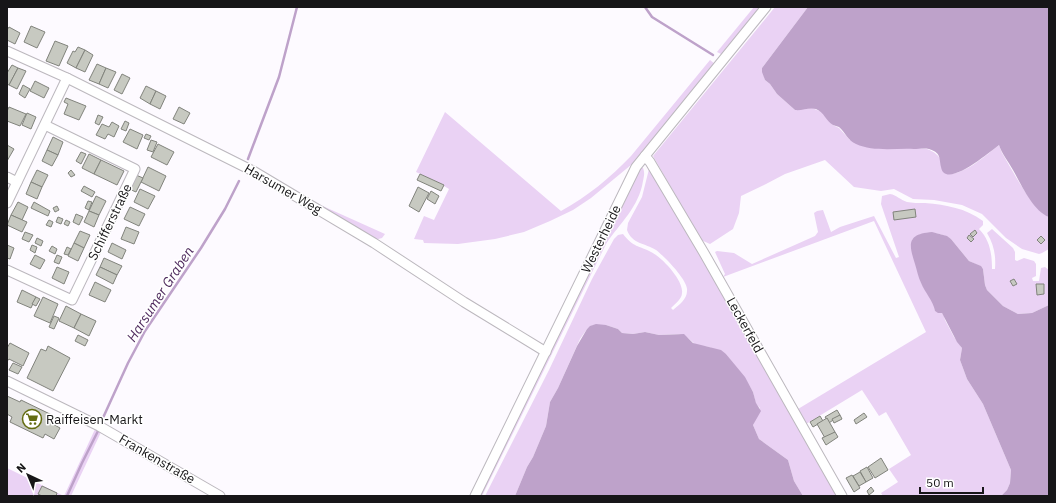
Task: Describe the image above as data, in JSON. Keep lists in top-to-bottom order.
{
  "streets": {
    "street": [
      "Harsumer Weg",
      "Schifferstraße",
      "Westerheide",
      "Leckerfeld",
      "Frankenstraße"
    ]
  },
  "crossings": [
    ["Harsumer Weg", "Westerheide"],
    ["Westerheide", "Leckerfeld"]
  ],
  "water": ["Harsumer Graben"],
  "places": {
    "supermarket": ["Raiffeisen-Markt"]
  },
  "scale_bar": "50 m",
  "north": "top left"
}
